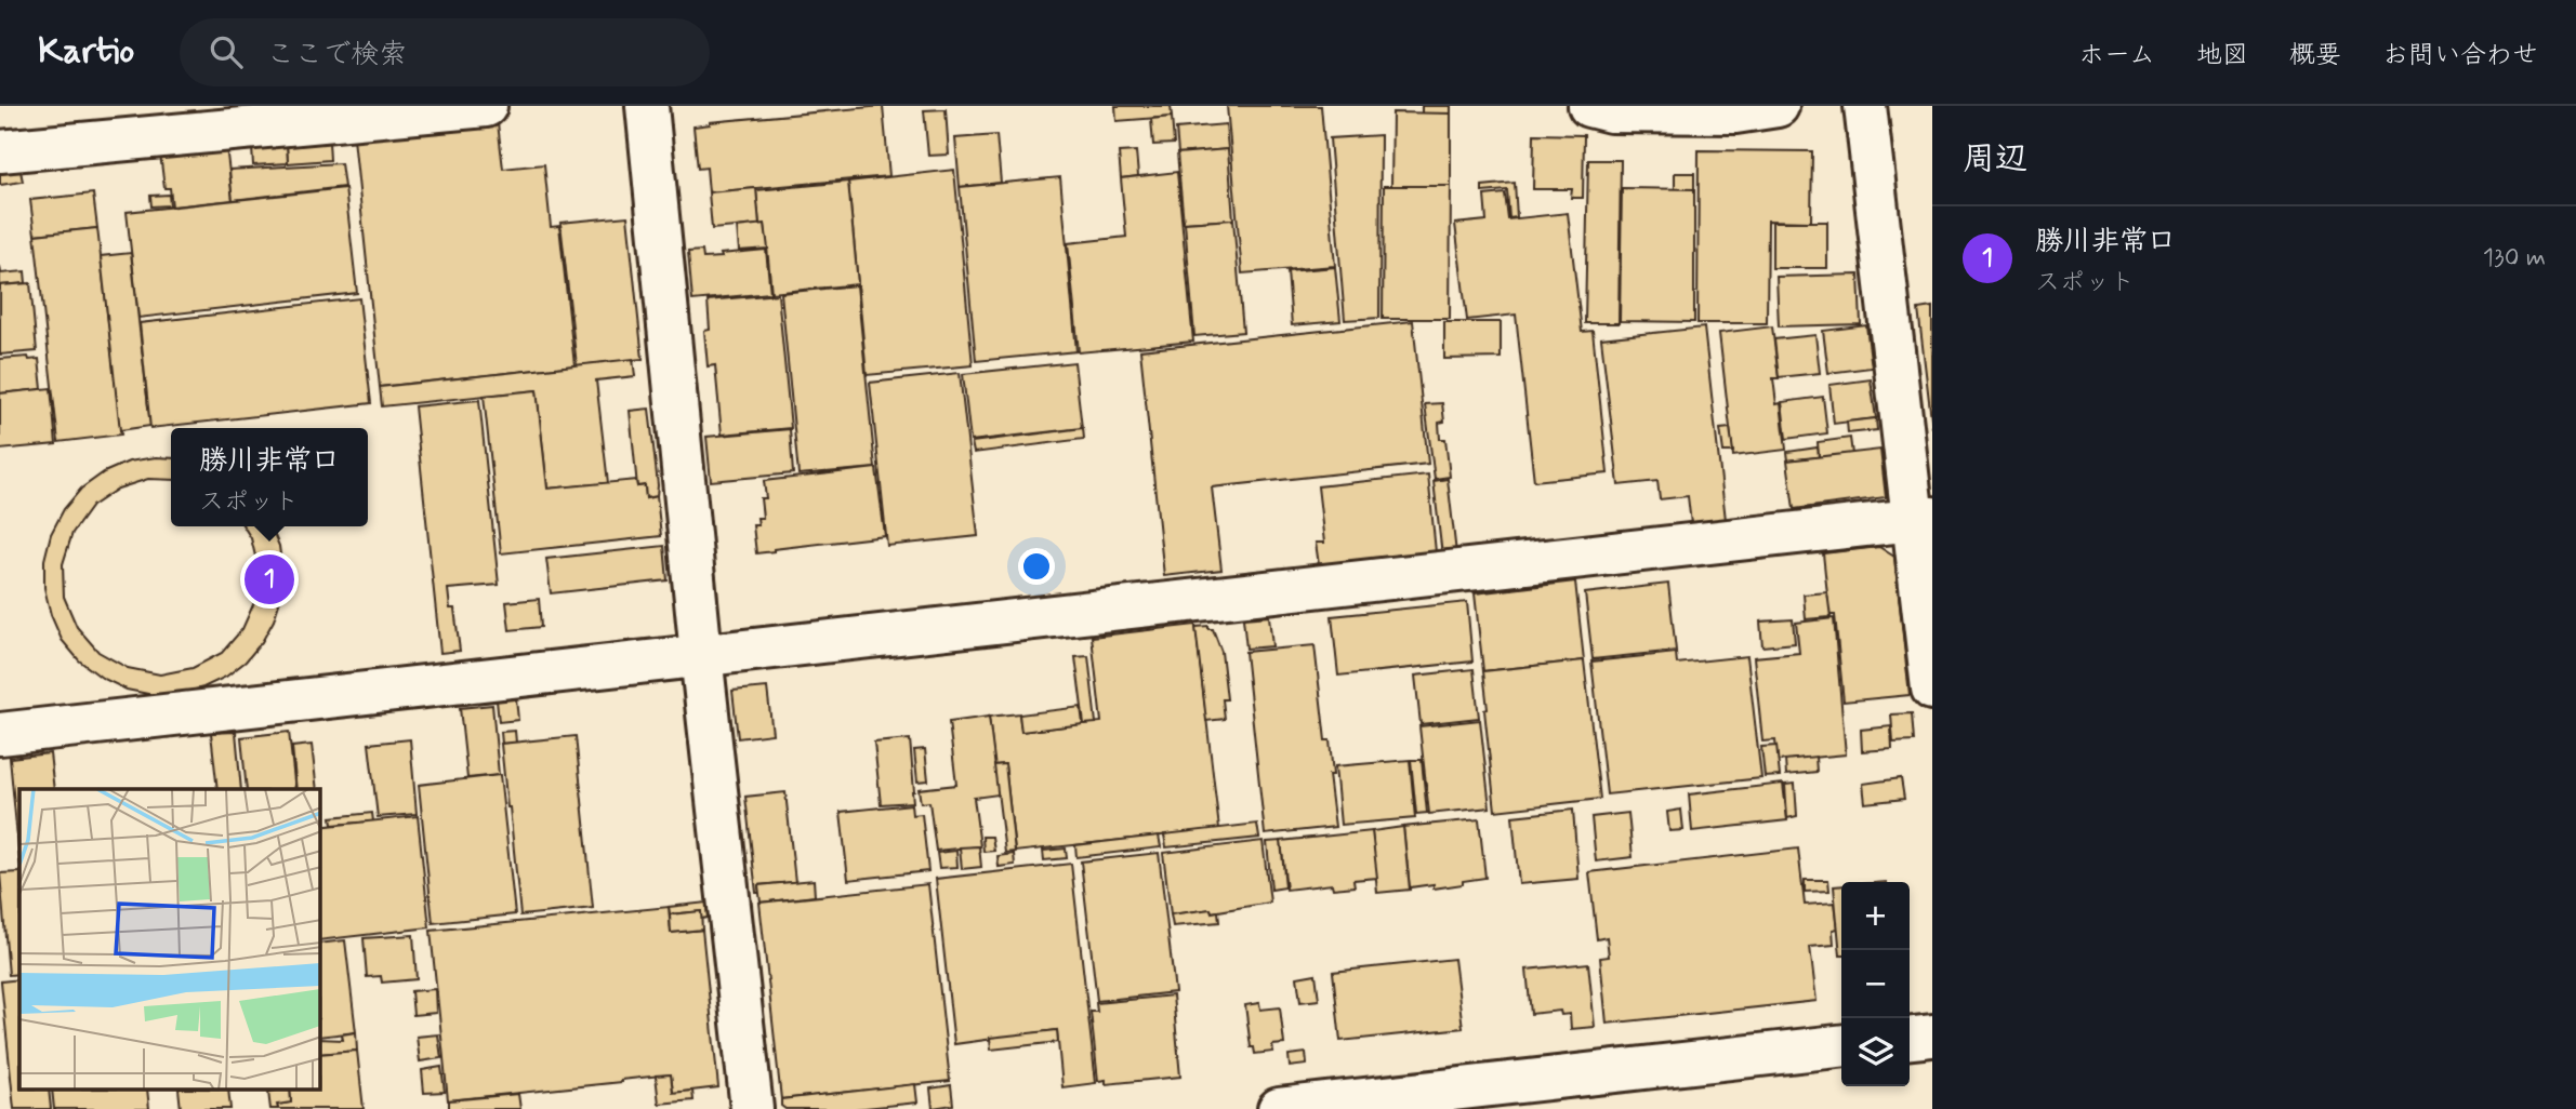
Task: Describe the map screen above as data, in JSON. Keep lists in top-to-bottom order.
{
  "page": {
    "header": "Kartio",
    "search": "ここで検索",
    "nav": [
      "ホーム",
      "地図",
      "概要",
      "お問い合わせ"
    ],
    "heading": "周辺",
    "list": [
      {
        "mark": "1",
        "name": "勝川非常口",
        "note": "スポット",
        "value": "130 m"
      }
    ],
    "popup": ["勝川非常口", "スポット"],
    "pins": "1",
    "map_buttons": ["+", "−"]
  }
}
